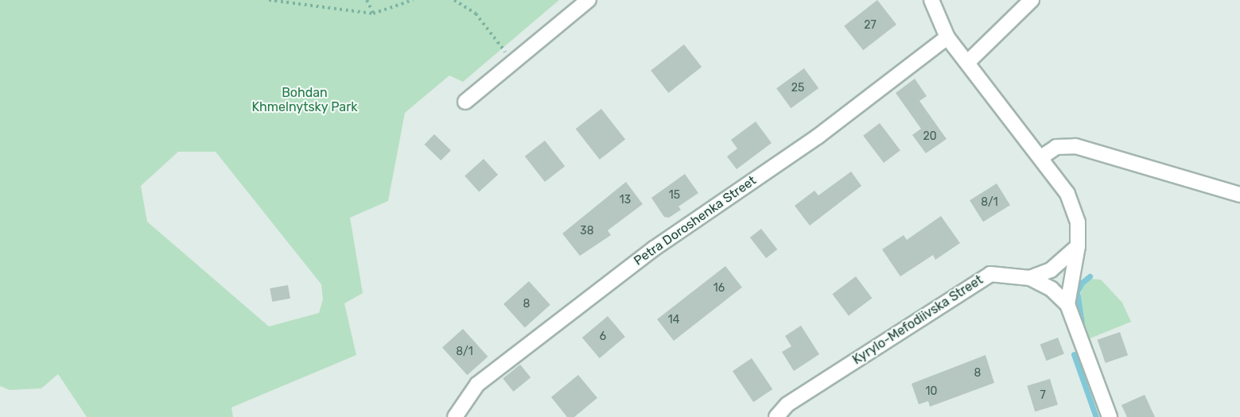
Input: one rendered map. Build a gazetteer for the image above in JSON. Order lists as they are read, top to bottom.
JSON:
{
  "streets": {
    "street": ["Petra Doroshenka Street", "Kyrylo-Mefodiivska Street"]
  },
  "parks": ["Bohdan Khmelnytsky Park"],
  "house_numbers": [
    "27",
    "25",
    "20",
    "15",
    "13",
    "8/1",
    "38",
    "16",
    "8",
    "14",
    "6",
    "8/1",
    "8",
    "10",
    "7"
  ]
}
